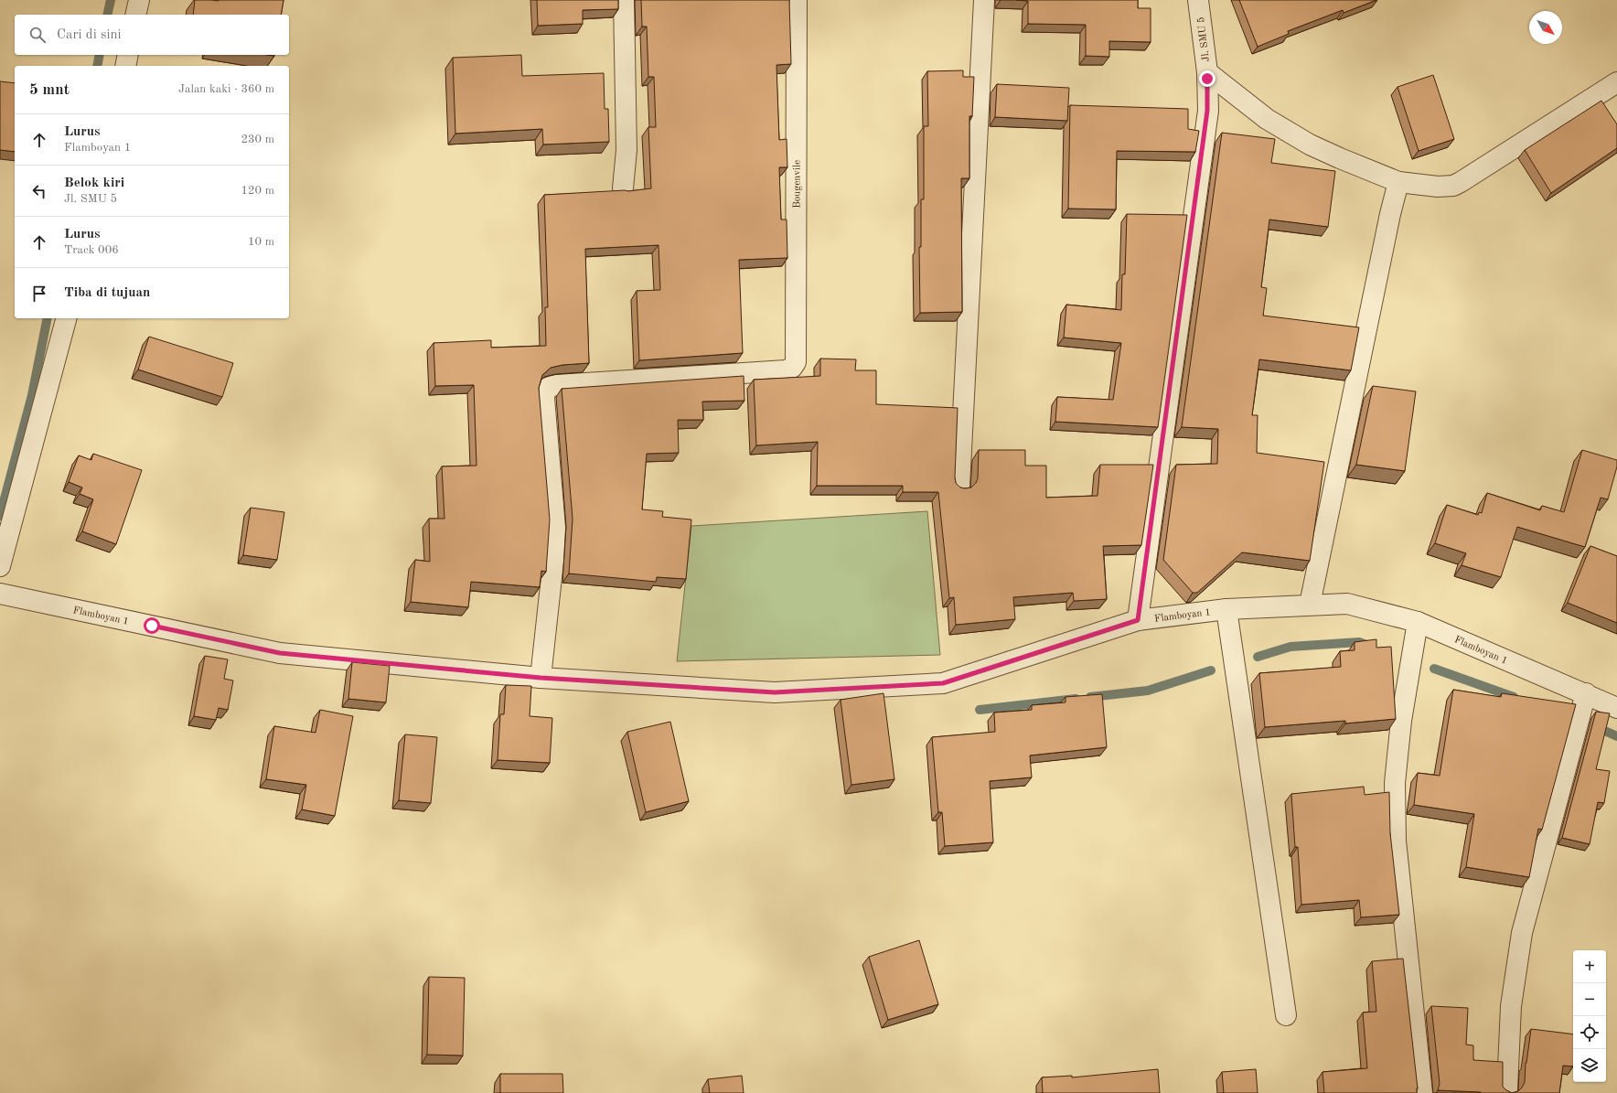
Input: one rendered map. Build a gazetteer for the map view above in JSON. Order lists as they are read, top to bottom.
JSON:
{
  "streets": {
    "street": ["Jl. SMU 5", "Bougenvile", "Flamboyan 1"]
  },
  "crossings": [
    ["Jl. SMU 5", "Flamboyan 1"],
    ["Bougenvile", "Flamboyan 1"]
  ],
  "north": "bottom right",
  "page": {
    "search": "Cari di sini",
    "heading": ["5 mnt", "Jalan kaki · 360 m"],
    "list": [
      ["Lurus", "Flamboyan 1", "230 m"],
      ["Belok kiri", "Jl. SMU 5", "120 m"],
      ["Lurus", "Track 006", "10 m"],
      "Tiba di tujuan"
    ],
    "map_buttons": ["+", "−"]
  }
}
